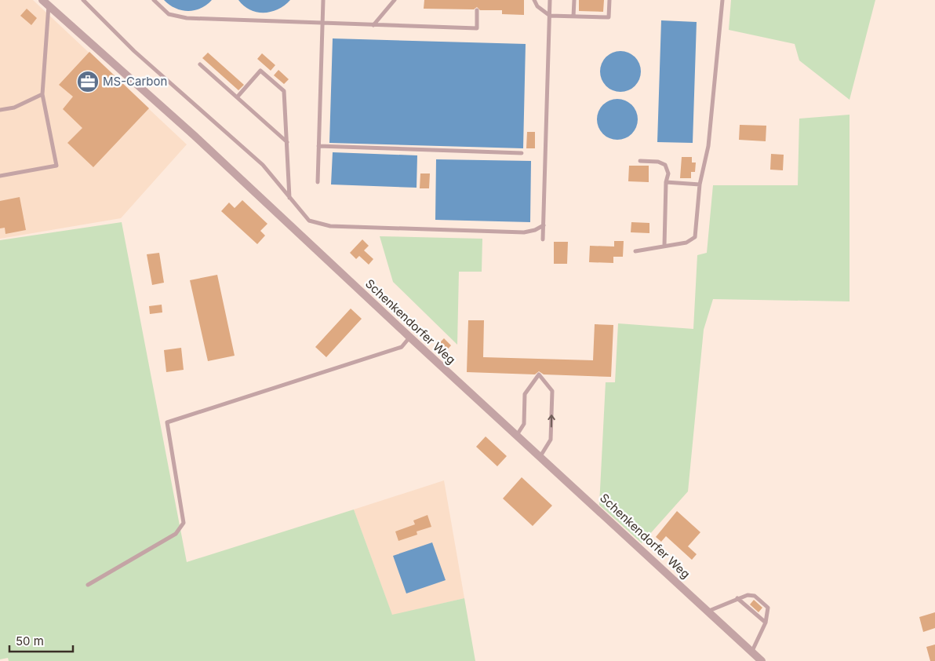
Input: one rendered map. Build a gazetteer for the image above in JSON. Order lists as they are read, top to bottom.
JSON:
{
  "streets": {
    "street": ["Schenkendorfer Weg"]
  },
  "places": {
    "office": ["MS-Carbon"]
  },
  "scale_bar": "50 m"
}
